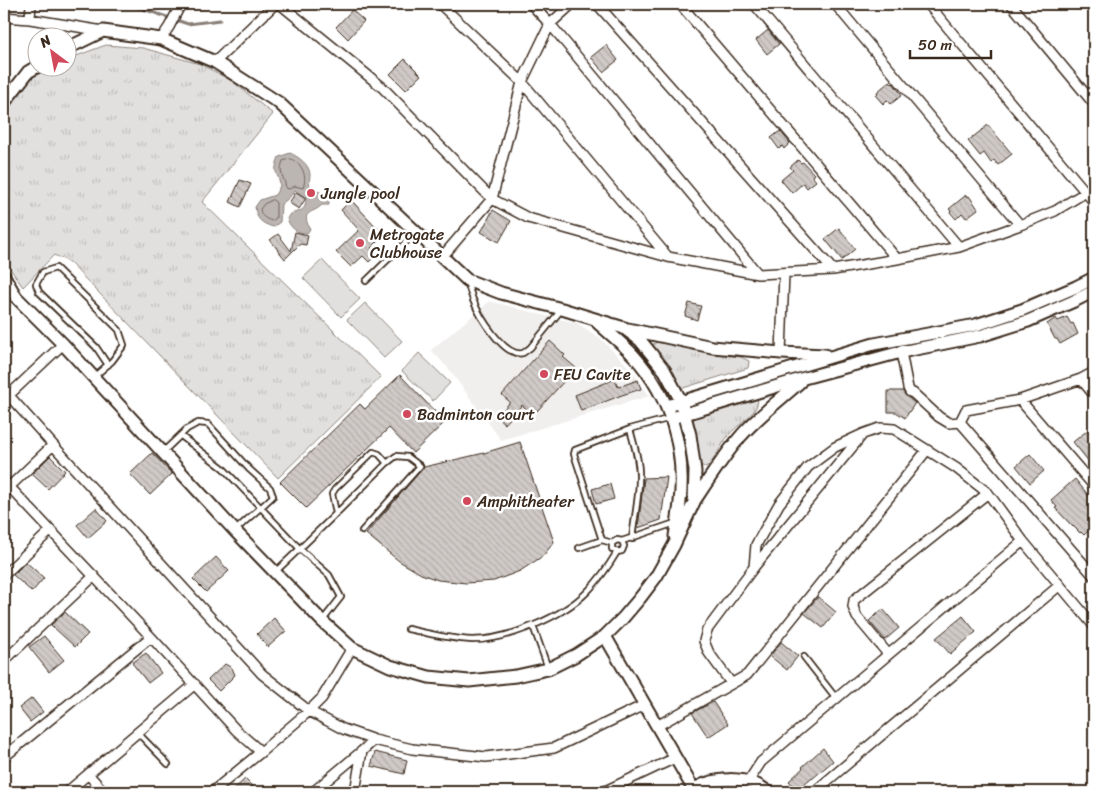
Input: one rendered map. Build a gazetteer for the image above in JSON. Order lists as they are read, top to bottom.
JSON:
{
  "places": [
    "Jungle pool",
    "Metrogate Clubhouse",
    "FEU Cavite",
    "Badminton court",
    "Amphitheater"
  ],
  "scale_bar": "50 m",
  "north": "top left"
}
